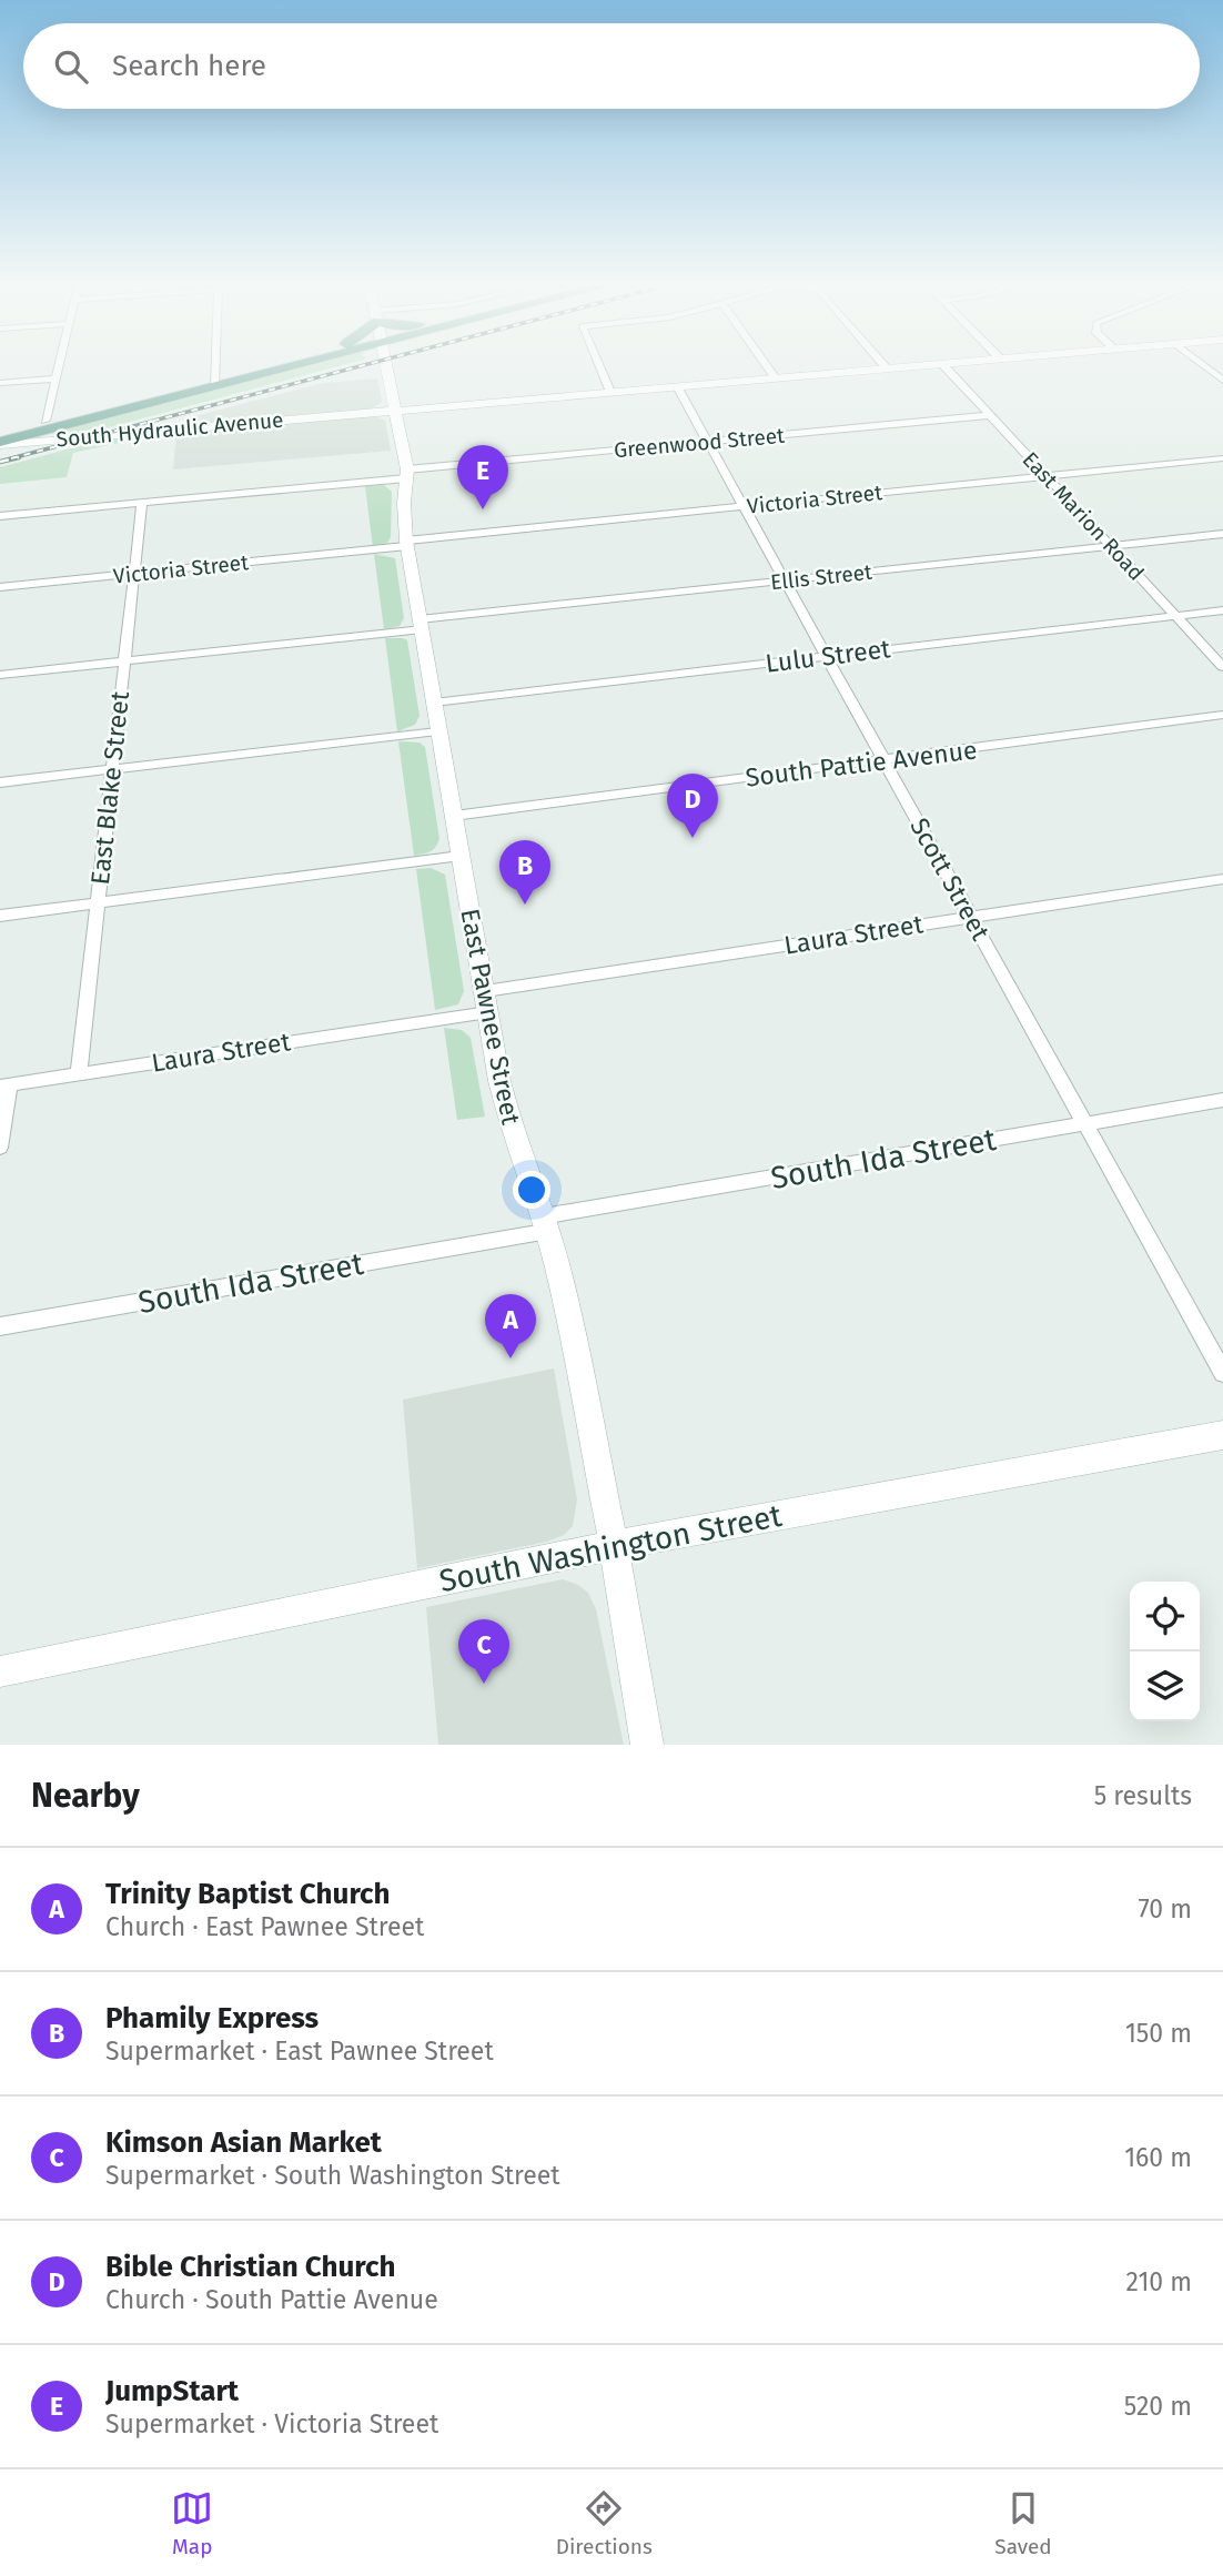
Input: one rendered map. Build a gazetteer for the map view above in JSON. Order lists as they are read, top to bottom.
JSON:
{
  "streets": {
    "street": [
      "South Hydraulic Avenue",
      "Greenwood Street",
      "Victoria Street",
      "East Marion Road",
      "Ellis Street",
      "Lulu Street",
      "South Pattie Avenue",
      "East Blake Street",
      "Scott Street",
      "Laura Street",
      "East Pawnee Street",
      "South Ida Street",
      "South Washington Street"
    ]
  },
  "crossings": [
    ["South Hydraulic Avenue", "Scott Street"],
    ["South Hydraulic Avenue", "East Pawnee Street"],
    ["Greenwood Street", "East Marion Road"],
    ["Greenwood Street", "East Blake Street"],
    ["Greenwood Street", "Scott Street"],
    ["Greenwood Street", "East Pawnee Street"],
    ["Victoria Street", "East Marion Road"],
    ["Victoria Street", "East Blake Street"],
    ["Victoria Street", "Scott Street"],
    ["Victoria Street", "East Pawnee Street"],
    ["East Marion Road", "Ellis Street"],
    ["East Marion Road", "Lulu Street"],
    ["Ellis Street", "East Blake Street"],
    ["Ellis Street", "Scott Street"],
    ["Ellis Street", "East Pawnee Street"],
    ["Lulu Street", "Scott Street"],
    ["Lulu Street", "East Pawnee Street"],
    ["South Pattie Avenue", "Scott Street"],
    ["South Pattie Avenue", "East Pawnee Street"],
    ["East Blake Street", "Laura Street"],
    ["Scott Street", "Laura Street"],
    ["Scott Street", "South Ida Street"],
    ["Laura Street", "East Pawnee Street"],
    ["East Pawnee Street", "South Ida Street"],
    ["East Pawnee Street", "South Washington Street"]
  ],
  "page": {
    "search": "Search here",
    "pins": [
      "E",
      "D",
      "B",
      "A",
      "C"
    ],
    "heading": ["Nearby", "5 results"],
    "list": [
      {
        "mark": "A",
        "name": "Trinity Baptist Church",
        "note": "Church · East Pawnee Street",
        "value": "70 m"
      },
      {
        "mark": "B",
        "name": "Phamily Express",
        "note": "Supermarket · East Pawnee Street",
        "value": "150 m"
      },
      {
        "mark": "C",
        "name": "Kimson Asian Market",
        "note": "Supermarket · South Washington Street",
        "value": "160 m"
      },
      {
        "mark": "D",
        "name": "Bible Christian Church",
        "note": "Church · South Pattie Avenue",
        "value": "210 m"
      },
      {
        "mark": "E",
        "name": "JumpStart",
        "note": "Supermarket · Victoria Street",
        "value": "520 m"
      }
    ],
    "nav": ["Map", "Directions", "Saved"]
  }
}
